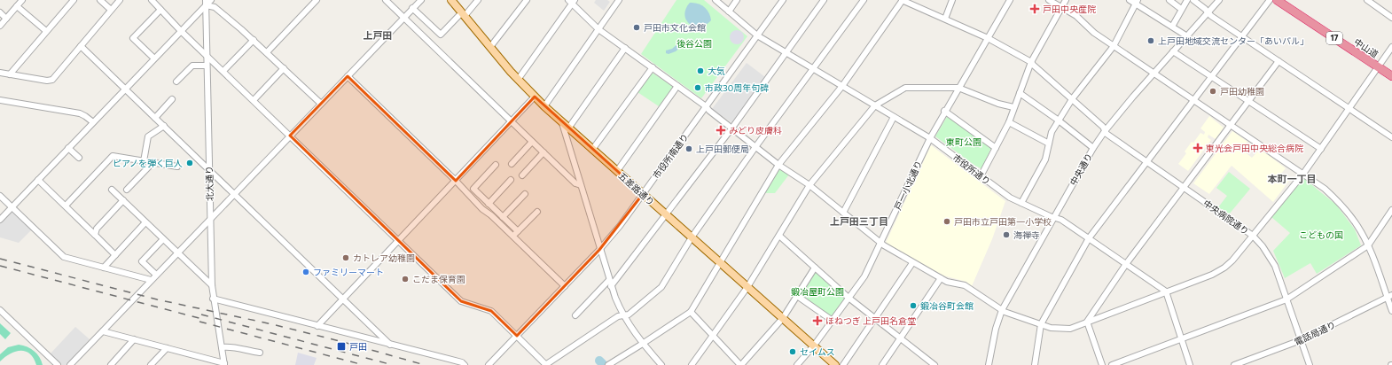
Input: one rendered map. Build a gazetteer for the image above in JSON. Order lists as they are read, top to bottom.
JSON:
{
  "streets": {
    "highway": ["17", "中山道"],
    "main road": ["五差路通り"],
    "street": [
      "市役所南通り",
      "市役所通り",
      "中央通り",
      "北大通り",
      "戸一小北通り",
      "中央病院通り",
      "電話局通り"
    ]
  },
  "crossings": [
    ["市役所南通り", "市役所通り"],
    ["市役所南通り", "五差路通り"],
    ["市役所通り", "中央通り"],
    ["市役所通り", "戸一小北通り"],
    ["中央通り", "中央病院通り"],
    ["戸一小北通り", "五差路通り"],
    ["戸一小北通り", "中央病院通り"],
    ["中央病院通り", "電話局通り"]
  ],
  "districts": ["上戸田", "本町一丁目", "上戸田三丁目"],
  "parks": [
    "後谷公園",
    "東町公園",
    "こどもの国",
    "鍛冶屋町公園"
  ],
  "places": {
    "health": [
      "戸田中央産院",
      "みどり皮膚科",
      "東光会戸田中央総合病院",
      "ほねつぎ 上戸田名倉堂"
    ],
    "other": [
      "戸田市文化会館",
      "上戸田地域交流センター「あいパル」",
      "大気",
      "市政30周年句碑",
      "戸田幼稚園",
      "上戸田郵便局",
      "ピアノを弾く巨人",
      "戸田市立戸田第一小学校",
      "海禅寺",
      "カトレア幼稚園",
      "ファミリーマート",
      "こだま保育園",
      "鍛冶谷町会館",
      "セイムス"
    ],
    "transit": ["戸田"]
  }
}
